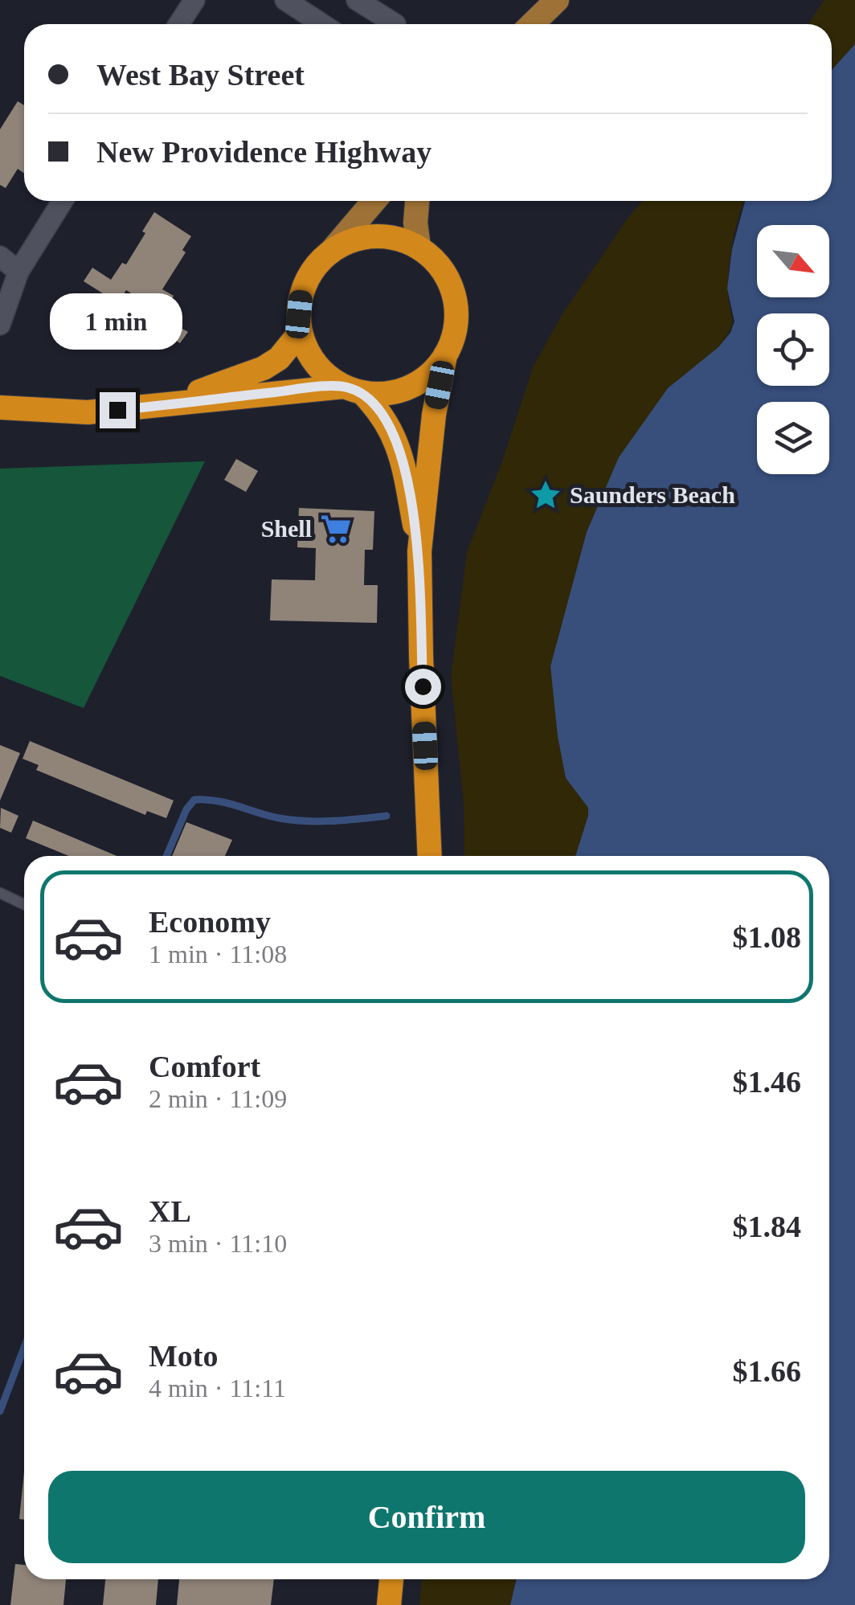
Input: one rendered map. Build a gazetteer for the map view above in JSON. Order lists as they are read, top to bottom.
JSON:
{
  "places": {
    "place": ["Saunders Beach"],
    "supermarket": ["Shell"]
  },
  "north": "bottom right",
  "page": {
    "banner": ["West Bay Street", "New Providence Highway"],
    "bubble": "1 min",
    "list": [
      {
        "name": "Economy",
        "note": "1 min · 11:08",
        "value": "$1.08"
      },
      {
        "name": "Comfort",
        "note": "2 min · 11:09",
        "value": "$1.46"
      },
      {
        "name": "XL",
        "note": "3 min · 11:10",
        "value": "$1.84"
      },
      {
        "name": "Moto",
        "note": "4 min · 11:11",
        "value": "$1.66"
      }
    ],
    "buttons": "Confirm"
  }
}
